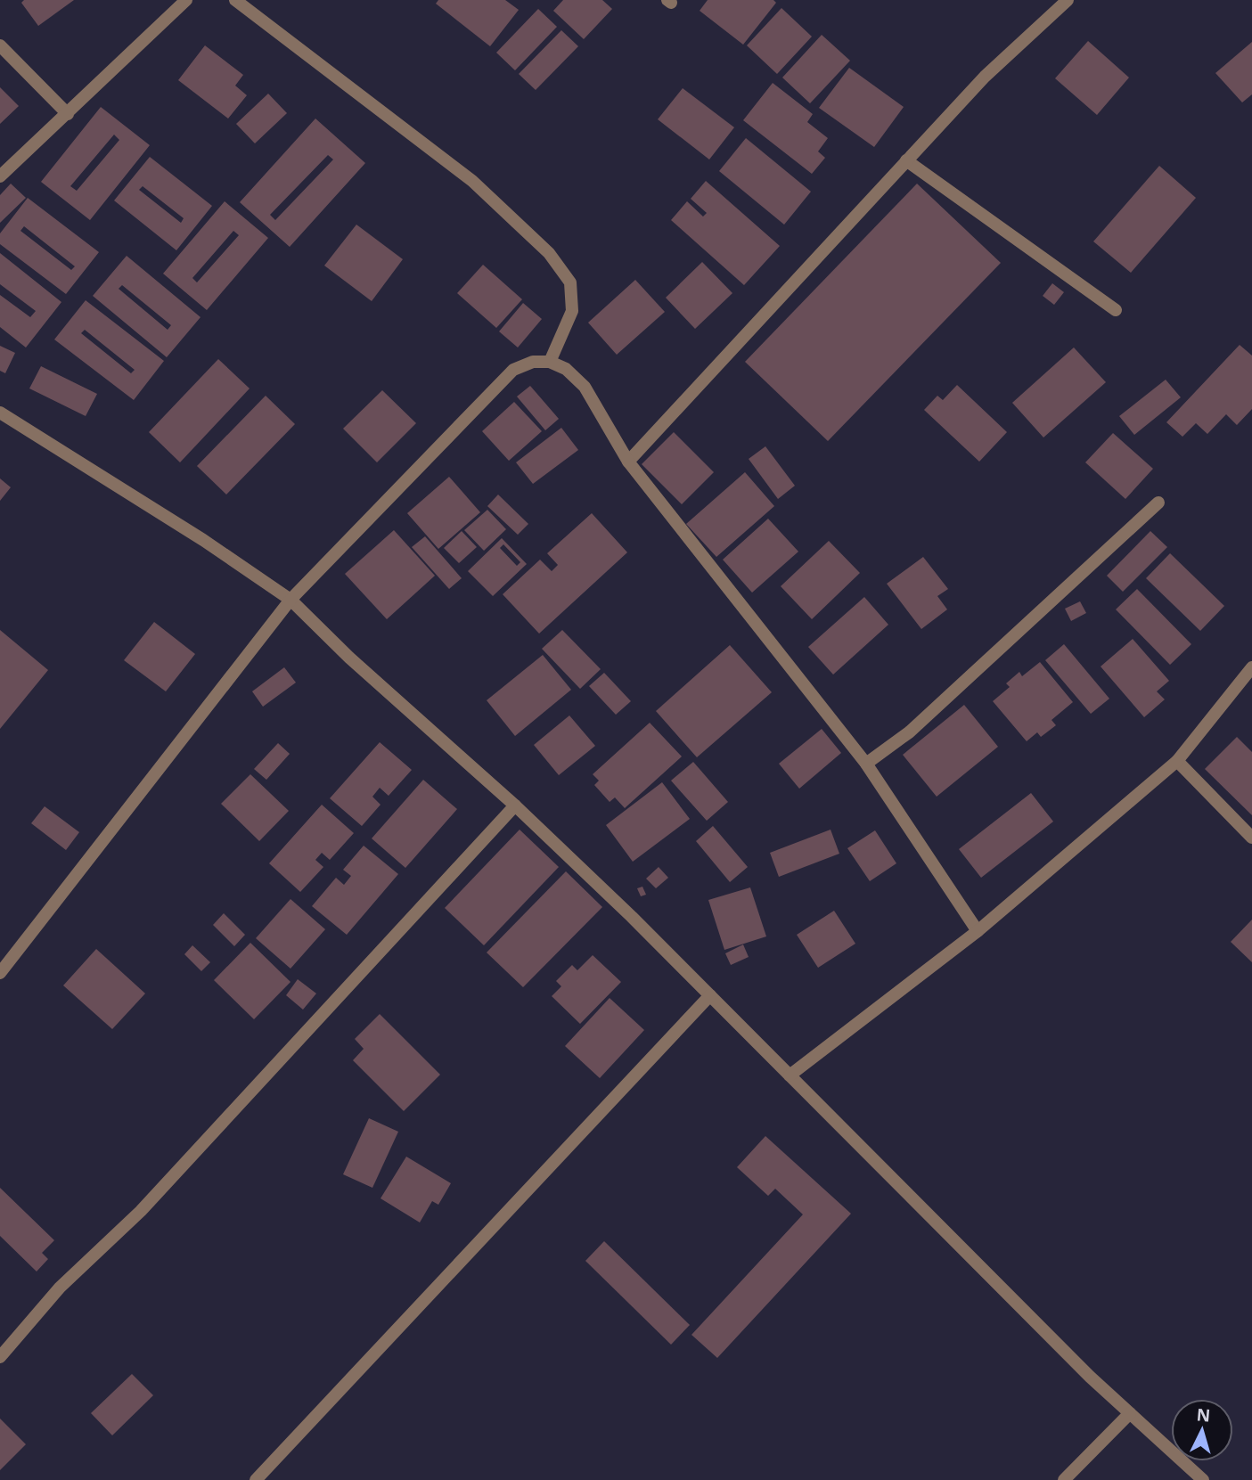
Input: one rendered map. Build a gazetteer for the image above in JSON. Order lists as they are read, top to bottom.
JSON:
{
  "north": "top"
}
